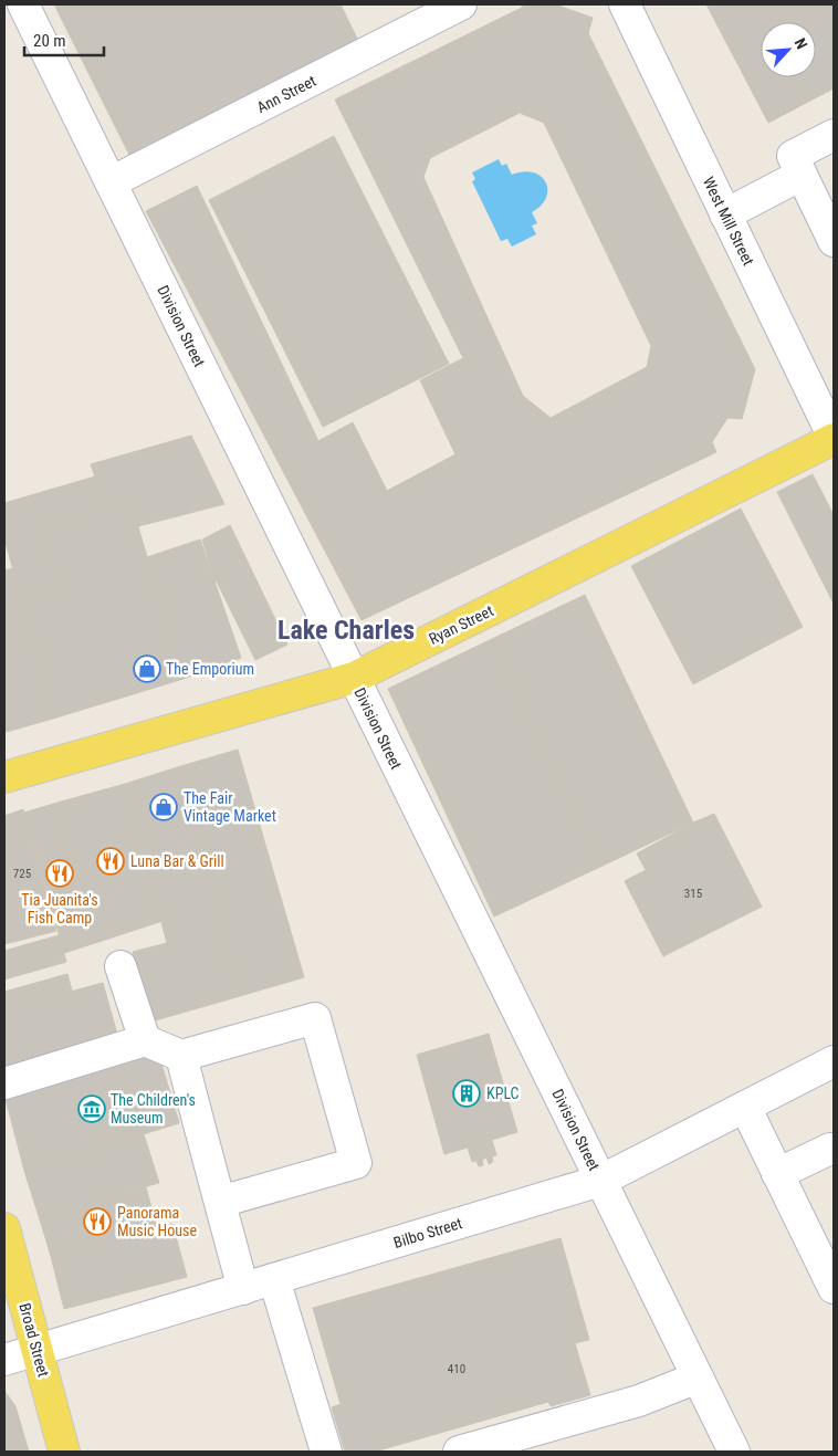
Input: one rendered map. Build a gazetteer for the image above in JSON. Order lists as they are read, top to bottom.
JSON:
{
  "streets": {
    "main road": ["Ryan Street", "Broad Street"],
    "street": [
      "Ann Street",
      "West Mill Street",
      "Division Street",
      "Bilbo Street"
    ]
  },
  "crossings": [
    ["Ann Street", "Division Street"],
    ["West Mill Street", "Ryan Street"],
    ["Division Street", "Ryan Street"],
    ["Division Street", "Bilbo Street"],
    ["Bilbo Street", "Broad Street"]
  ],
  "districts": ["Lake Charles"],
  "places": {
    "shop": ["The Emporium", "The Fair Vintage Market"],
    "restaurant": ["Luna Bar & Grill", "Tia Juanita's Fish Camp", "Panorama Music House"],
    "building": ["KPLC"],
    "museum": ["The Children's Museum"]
  },
  "house_numbers": ["725", "315", "410"],
  "scale_bar": "20 m",
  "north": "top right"
}
